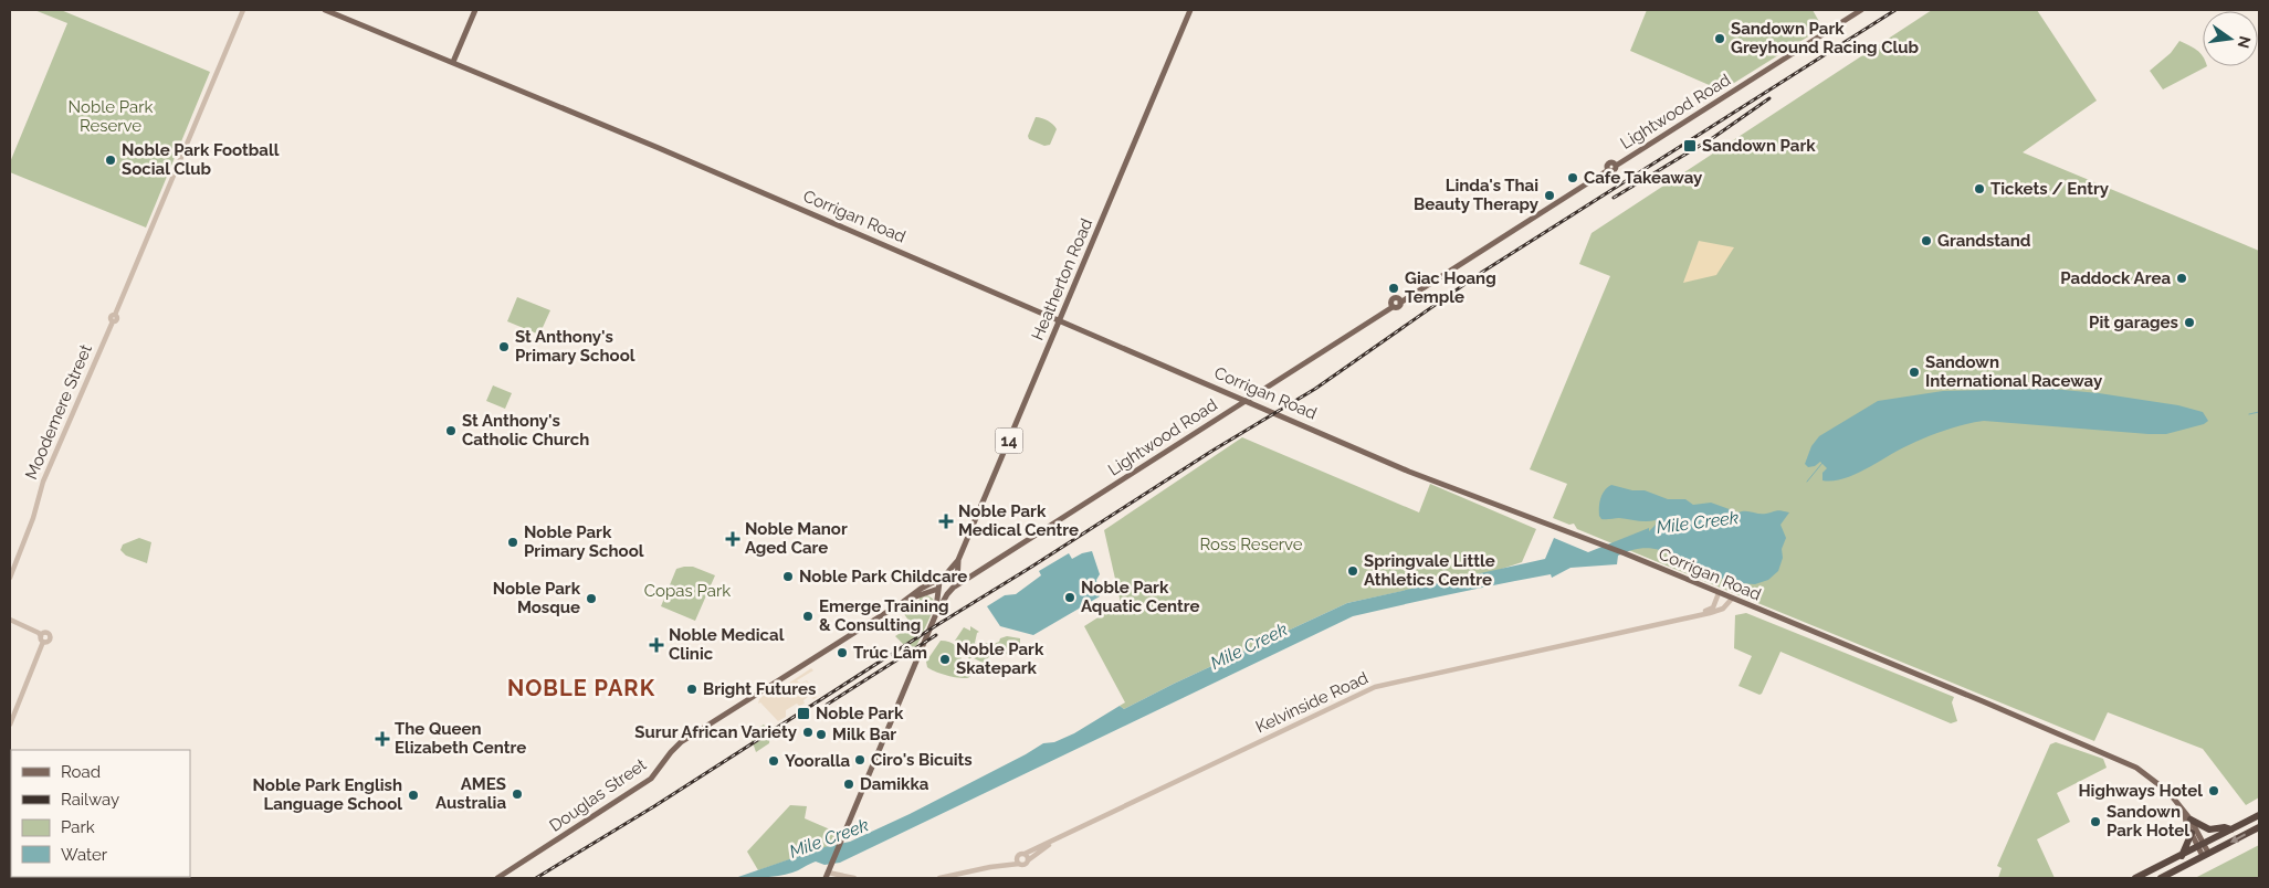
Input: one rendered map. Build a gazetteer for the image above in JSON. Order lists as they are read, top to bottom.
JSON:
{
  "streets": {
    "main road": [
      "Lightwood Road",
      "Corrigan Road",
      "Heatherton Road",
      "14",
      "Douglas Street"
    ],
    "street": ["Moodemere Street", "Kelvinside Road"]
  },
  "crossings": [
    ["Lightwood Road", "Corrigan Road"],
    ["Lightwood Road", "Heatherton Road"],
    ["Lightwood Road", "14"],
    ["Lightwood Road", "Douglas Street"],
    ["Corrigan Road", "Heatherton Road"],
    ["Corrigan Road", "Kelvinside Road"],
    ["Heatherton Road", "14"],
    ["Heatherton Road", "Douglas Street"],
    ["14", "Douglas Street"]
  ],
  "districts": ["NOBLE PARK"],
  "water": ["Mile Creek"],
  "parks": ["Noble Park Reserve", "Ross Reserve", "Copas Park"],
  "places": {
    "other": [
      "Sandown Park Greyhound Racing Club",
      "Noble Park Football Social Club",
      "Cafe Takeaway",
      "Tickets / Entry",
      "Linda's Thai Beauty Therapy",
      "Grandstand",
      "Paddock Area",
      "Giac Hoang Temple",
      "Pit garages",
      "St Anthony's Primary School",
      "Sandown International Raceway",
      "St Anthony's Catholic Church",
      "Noble Park Primary School",
      "Springvale Little Athletics Centre",
      "Noble Park Childcare",
      "Noble Park Aquatic Centre",
      "Noble Park Mosque",
      "Emerge Training & Consulting",
      "Trúc Lâm",
      "Noble Park Skatepark",
      "Bright Futures",
      "Surur African Variety",
      "Milk Bar",
      "Ciro's Bicuits",
      "Yooralla",
      "Damikka",
      "Highways Hotel",
      "AMES Australia",
      "Noble Park English Language School",
      "Sandown Park Hotel"
    ],
    "transit": ["Sandown Park", "Noble Park"],
    "health": [
      "Noble Park Medical Centre",
      "Noble Manor Aged Care",
      "Noble Medical Clinic",
      "The Queen Elizabeth Centre"
    ]
  },
  "legend": [
    "Road",
    "Railway",
    "Park",
    "Water"
  ],
  "north": "right"
}
